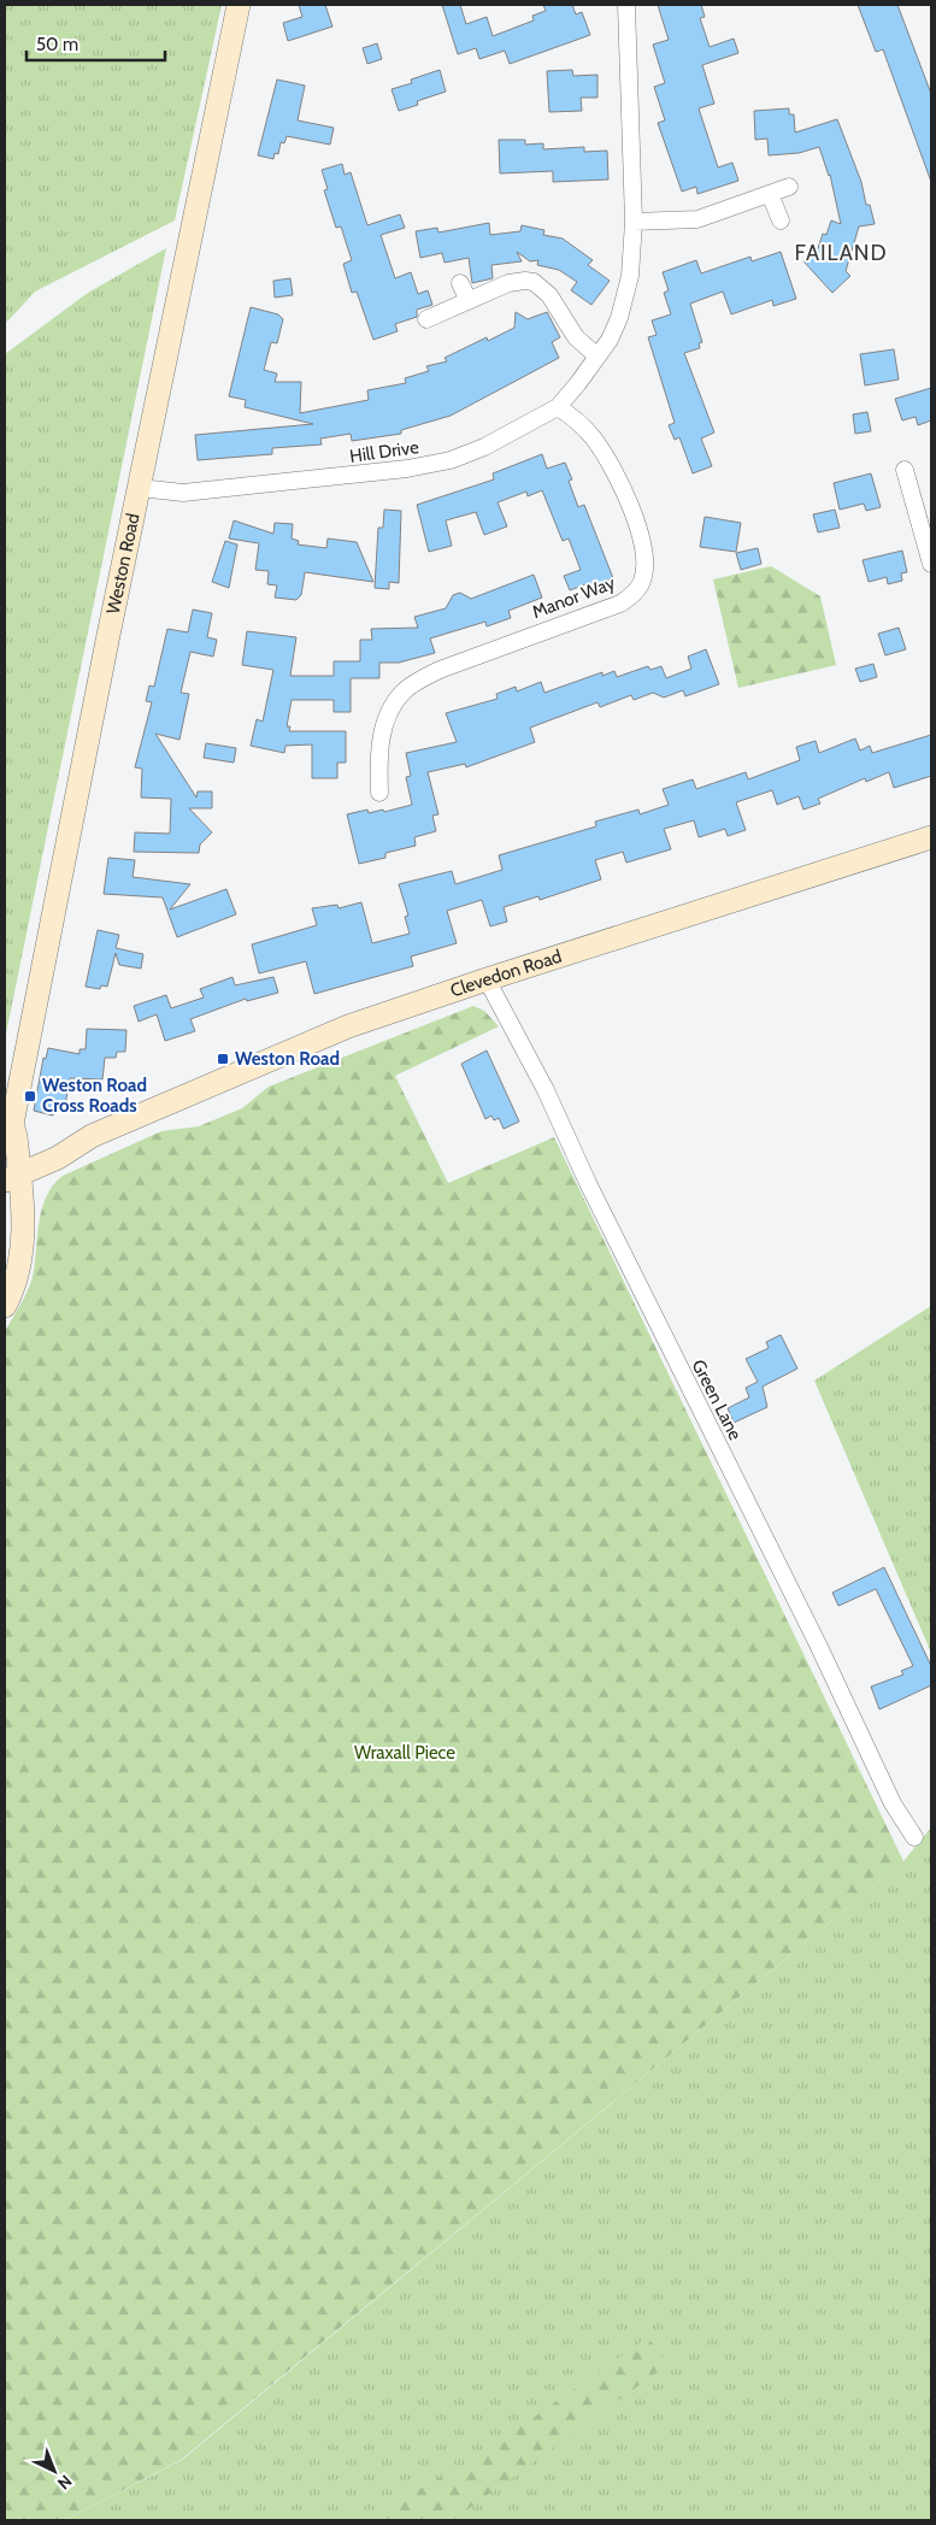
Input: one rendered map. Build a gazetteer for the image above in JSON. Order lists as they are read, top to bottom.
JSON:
{
  "streets": {
    "main road": ["Weston Road", "Clevedon Road"],
    "street": ["Hill Drive", "Manor Way", "Green Lane"]
  },
  "crossings": [
    ["Hill Drive", "Weston Road"],
    ["Hill Drive", "Manor Way"],
    ["Weston Road", "Clevedon Road"],
    ["Clevedon Road", "Green Lane"]
  ],
  "districts": ["FAILAND"],
  "parks": ["Wraxall Piece"],
  "places": {
    "transit": ["Weston Road", "Weston Road Cross Roads"]
  },
  "scale_bar": "50 m",
  "north": "bottom right"
}
